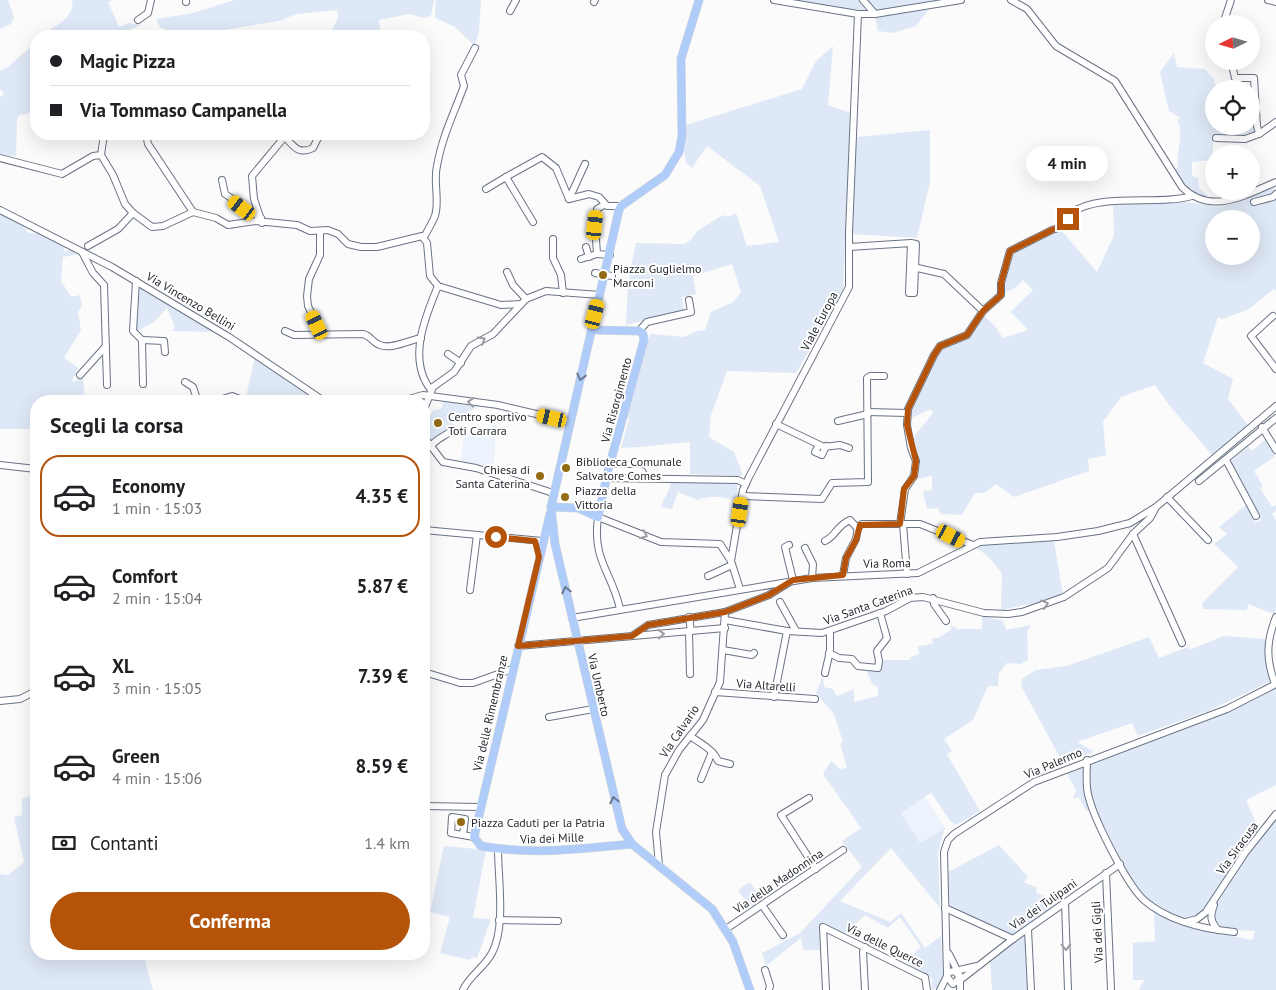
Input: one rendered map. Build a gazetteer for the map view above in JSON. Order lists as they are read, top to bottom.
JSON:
{
  "streets": {
    "main road": [
      "Via Risorgimento",
      "Via Umberto",
      "Via delle Rimembranze",
      "Via dei Mille"
    ],
    "street": [
      "Via Vincenzo Bellini",
      "Viale Europa",
      "Via Roma",
      "Via Santa Caterina",
      "Via Altarelli",
      "Via Calvario",
      "Via Palermo",
      "Via Siracusa",
      "Via della Madonnina",
      "Via dei Tulipani",
      "Via dei Gigli",
      "Via delle Querce"
    ]
  },
  "crossings": [
    ["Via Risorgimento", "Via Roma"],
    ["Via Roma", "Via Santa Caterina"],
    ["Via Roma", "Via Umberto"],
    ["Via Santa Caterina", "Via Calvario"],
    ["Via Umberto", "Via delle Rimembranze"],
    ["Via Umberto", "Via Calvario"],
    ["Via Umberto", "Via dei Mille"],
    ["Via Umberto", "Via della Madonnina"],
    ["Via Altarelli", "Via Calvario"],
    ["Via delle Rimembranze", "Via dei Mille"],
    ["Via dei Tulipani", "Via dei Gigli"]
  ],
  "one_way": ["Via Santa Caterina"],
  "places": [
    "Piazza Guglielmo Marconi",
    "Centro sportivo Toti Carrara",
    "Biblioteca Comunale Salvatore Comes",
    "Chiesa di Santa Caterina",
    "Piazza della Vittoria",
    "Piazza Caduti per la Patria"
  ],
  "north": "left",
  "page": {
    "map_buttons": ["+", "−"],
    "banner": ["Magic Pizza", "Via Tommaso Campanella"],
    "bubble": "4 min",
    "heading": "Scegli la corsa",
    "list": [
      {
        "name": "Economy",
        "note": "1 min · 15:03",
        "value": "4.35 €"
      },
      {
        "name": "Comfort",
        "note": "2 min · 15:04",
        "value": "5.87 €"
      },
      {
        "name": "XL",
        "note": "3 min · 15:05",
        "value": "7.39 €"
      },
      {
        "name": "Green",
        "note": "4 min · 15:06",
        "value": "8.59 €"
      }
    ],
    "pay": ["Contanti", "1.4 km"],
    "buttons": "Conferma"
  }
}
